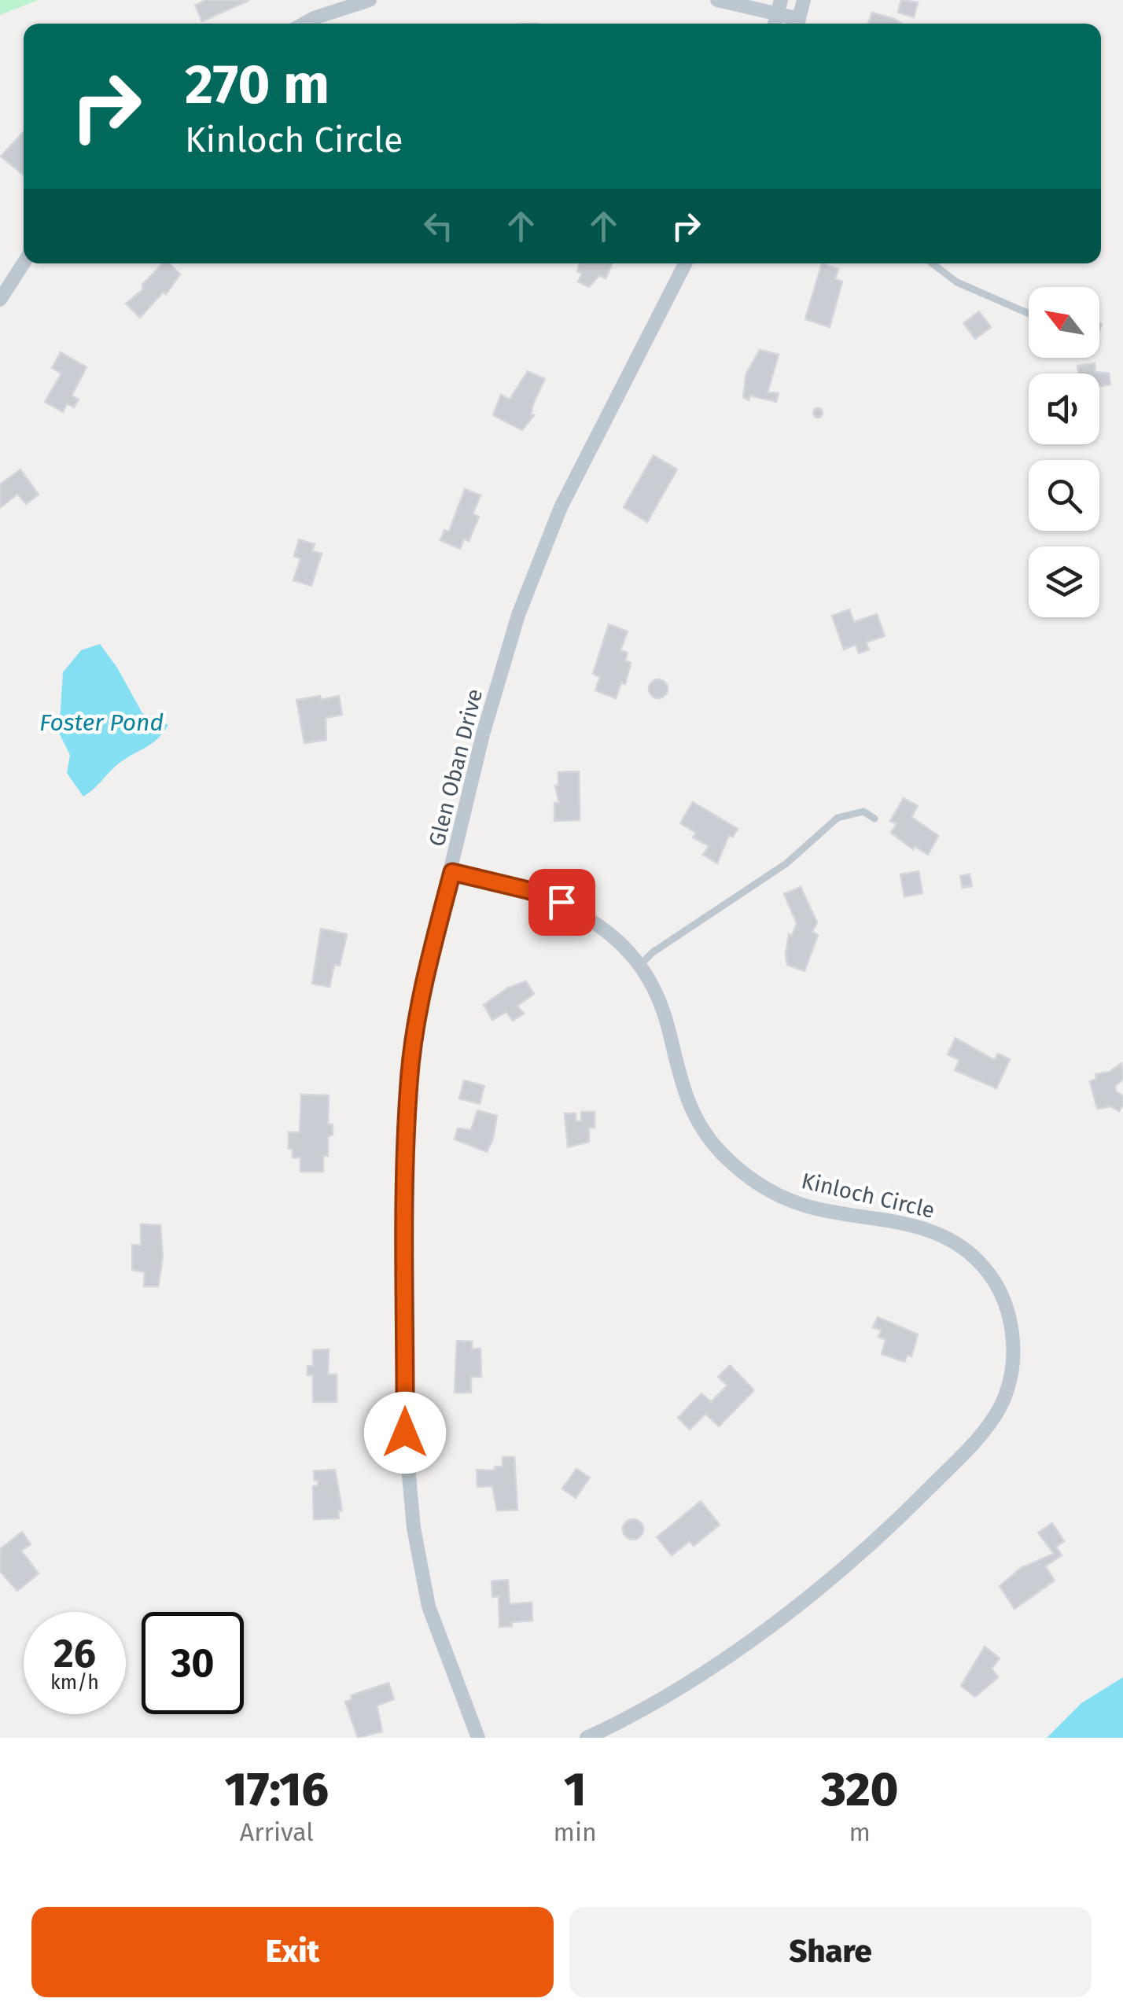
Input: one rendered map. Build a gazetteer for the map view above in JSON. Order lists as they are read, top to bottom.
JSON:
{
  "streets": {
    "street": ["Glen Oban Drive", "Kinloch Circle"]
  },
  "crossings": [
    ["Glen Oban Drive", "Kinloch Circle"]
  ],
  "water": ["Foster Pond"],
  "north": "top left",
  "page": {
    "turn": ["270 m", "Kinloch Circle"],
    "speed": "26 km/h",
    "limit": "30",
    "eta": [
      "17:16",
      "Arrival",
      "1",
      "min",
      "320",
      "m"
    ],
    "buttons": ["Exit", "Share"]
  }
}
